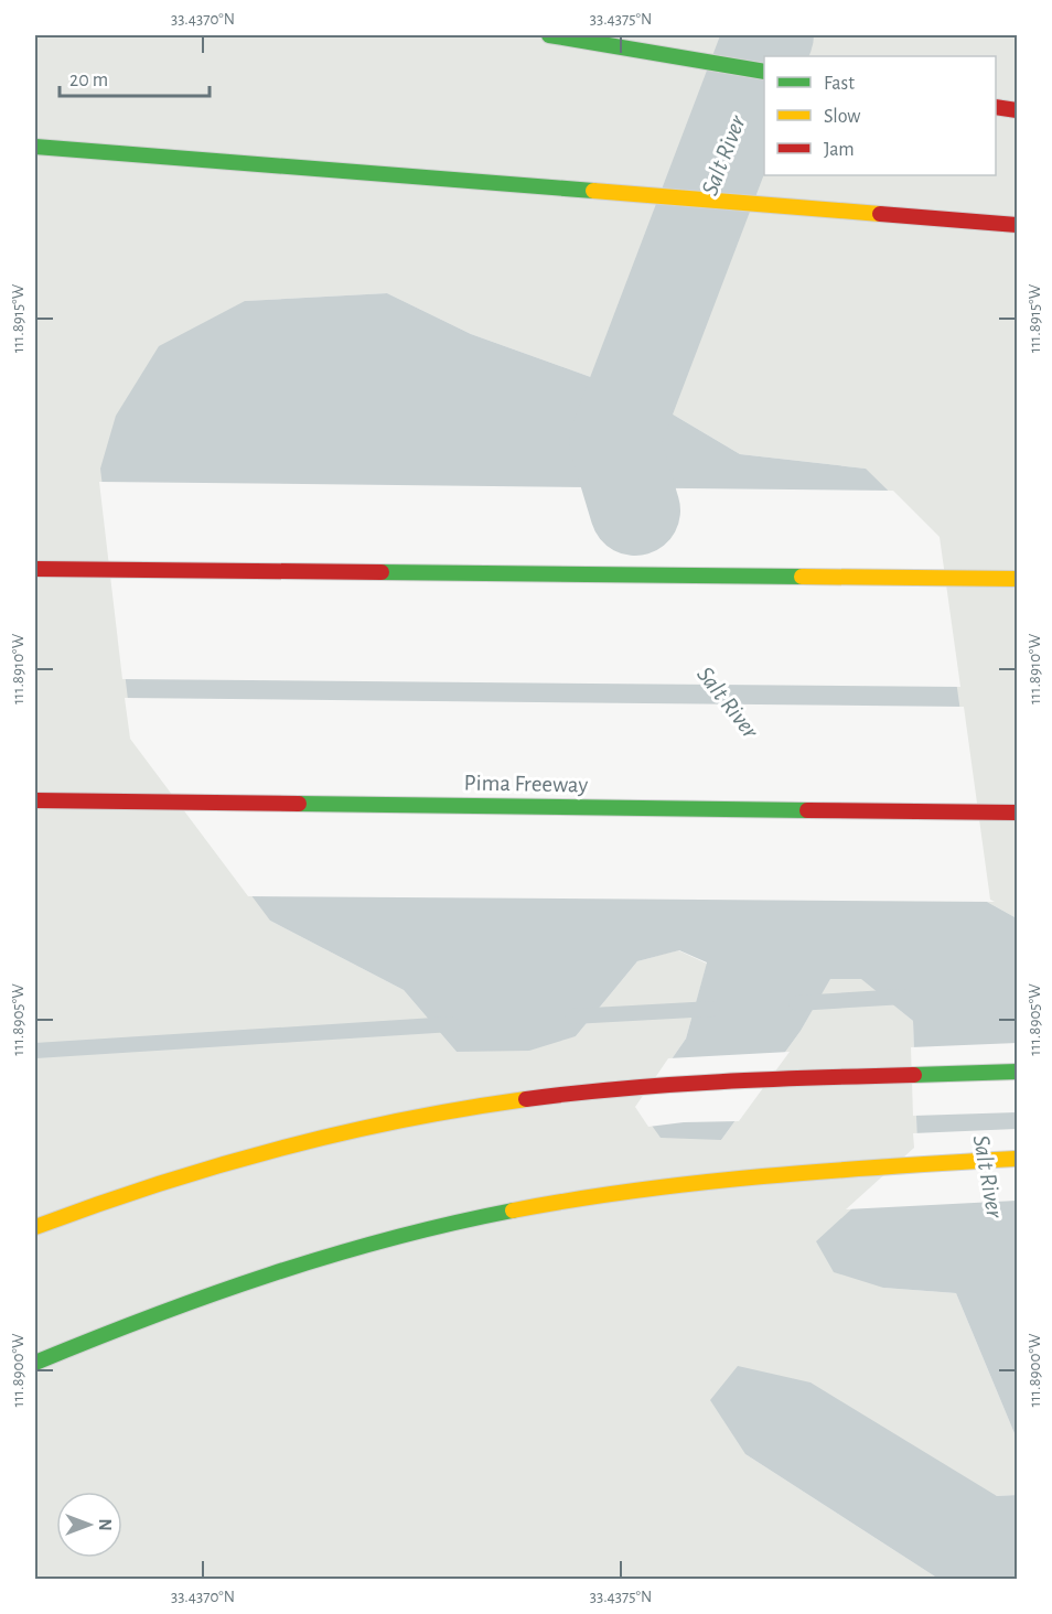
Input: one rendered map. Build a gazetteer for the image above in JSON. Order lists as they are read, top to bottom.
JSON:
{
  "streets": {
    "highway": ["Pima Freeway"]
  },
  "water": ["Salt River"],
  "legend": ["Fast", "Slow", "Jam"],
  "scale_bar": "20 m",
  "north": "right",
  "coordinates": [
    "33.4370°N",
    "33.4375°N",
    "111.8915°W",
    "111.8910°W",
    "111.8905°W",
    "111.8900°W"
  ]
}
